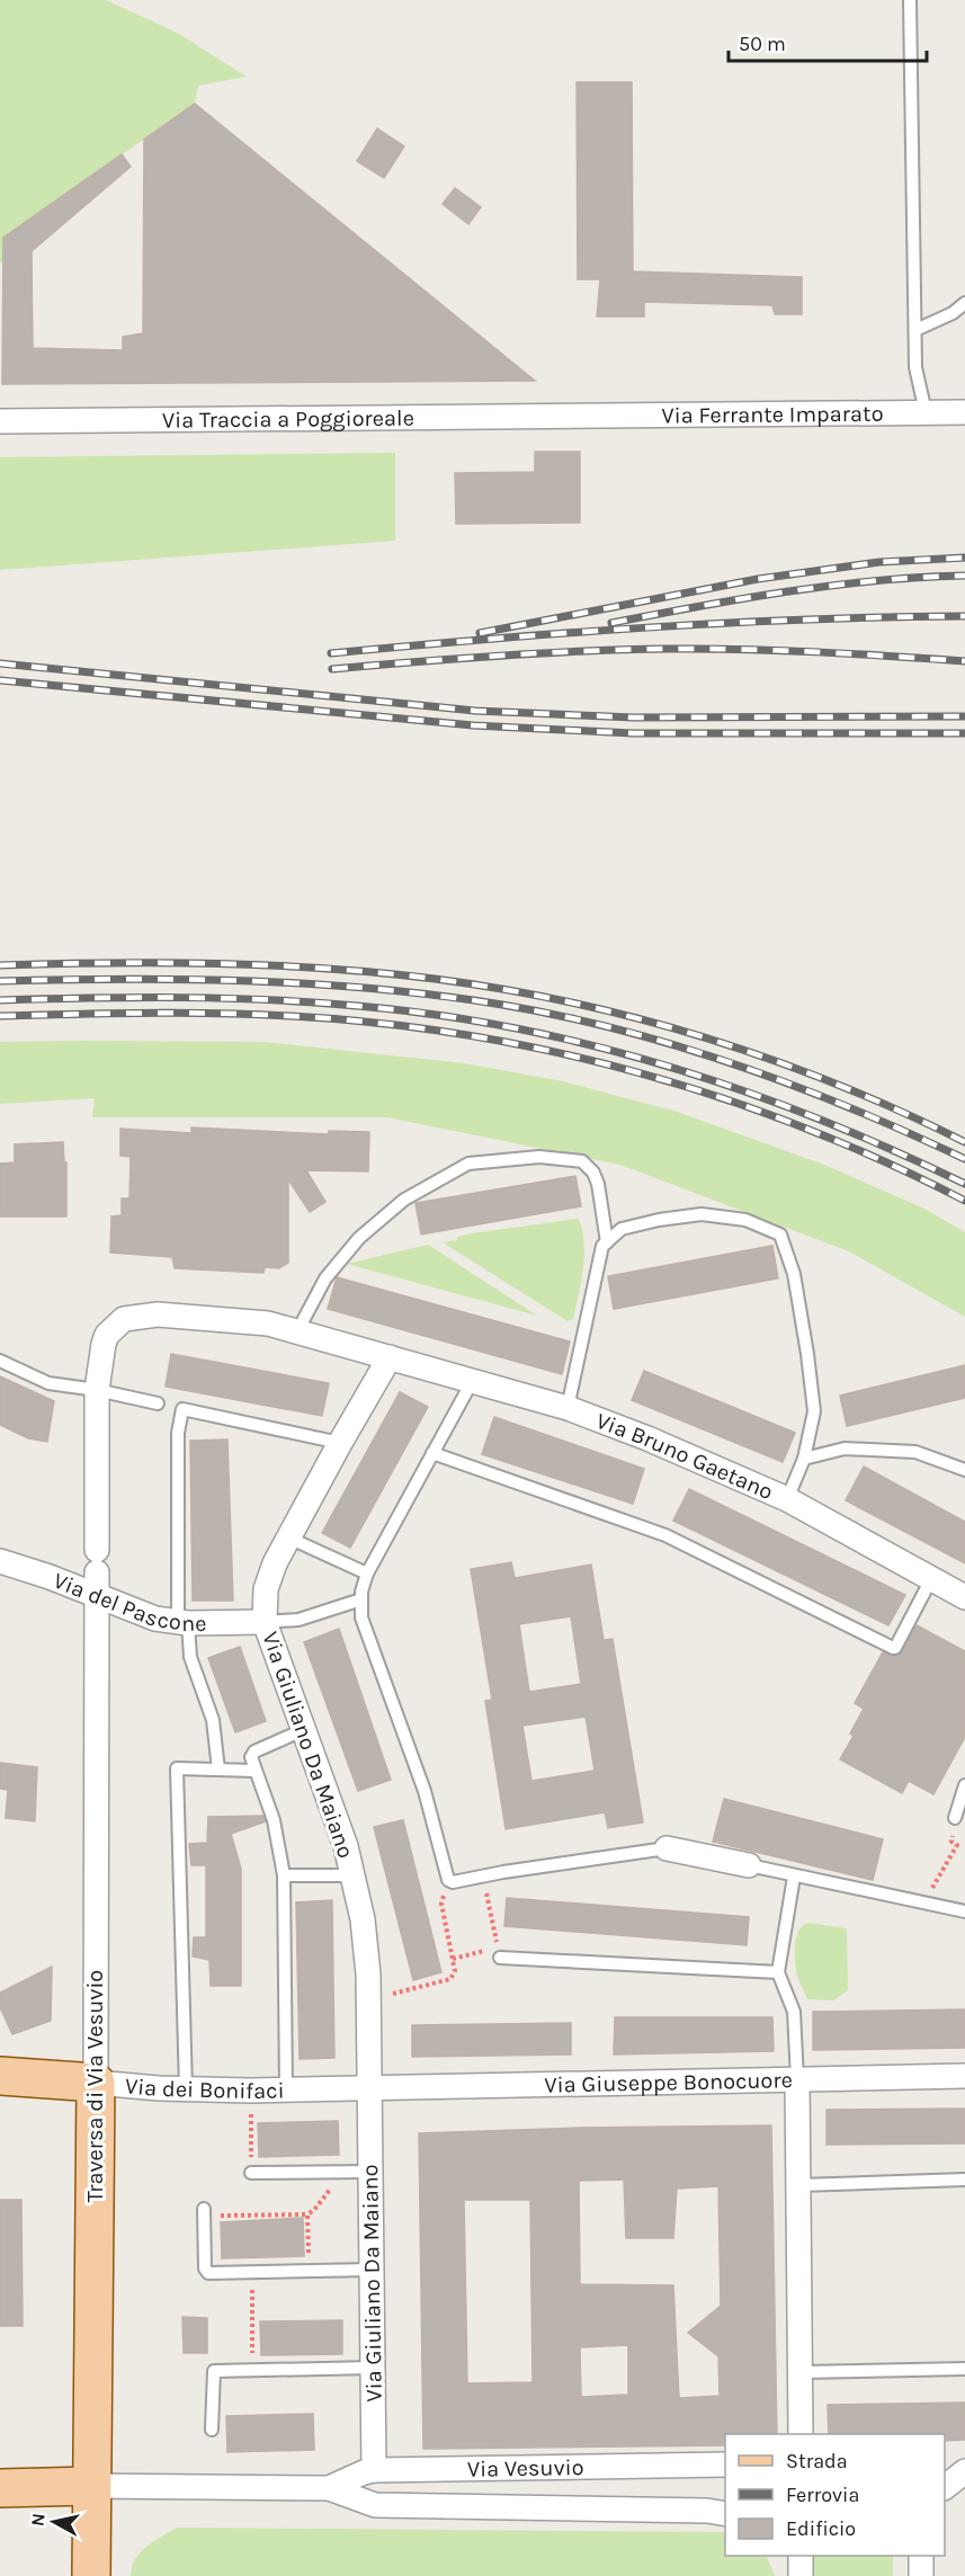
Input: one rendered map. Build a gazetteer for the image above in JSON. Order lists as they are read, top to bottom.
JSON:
{
  "streets": {
    "main road": ["Traversa di Via Vesuvio", "Via dei Bonifaci", "Via Vesuvio"],
    "street": [
      "Via Ferrante Imparato",
      "Via Traccia a Poggioreale",
      "Via Bruno Gaetano",
      "Via del Pascone",
      "Via Giuliano Da Maiano",
      "Via Giuseppe Bonocuore"
    ]
  },
  "crossings": [
    ["Via Ferrante Imparato", "Via Traccia a Poggioreale"],
    ["Via Bruno Gaetano", "Via Giuliano Da Maiano"],
    ["Via del Pascone", "Via Giuliano Da Maiano"],
    ["Via del Pascone", "Traversa di Via Vesuvio"],
    ["Via Giuliano Da Maiano", "Via Giuseppe Bonocuore"],
    ["Via Giuliano Da Maiano", "Via dei Bonifaci"],
    ["Via Giuliano Da Maiano", "Via Vesuvio"],
    ["Via Giuseppe Bonocuore", "Via dei Bonifaci"],
    ["Traversa di Via Vesuvio", "Via dei Bonifaci"],
    ["Traversa di Via Vesuvio", "Via Vesuvio"]
  ],
  "legend": ["Strada", "Ferrovia", "Edificio"],
  "scale_bar": "50 m",
  "north": "left"
}
